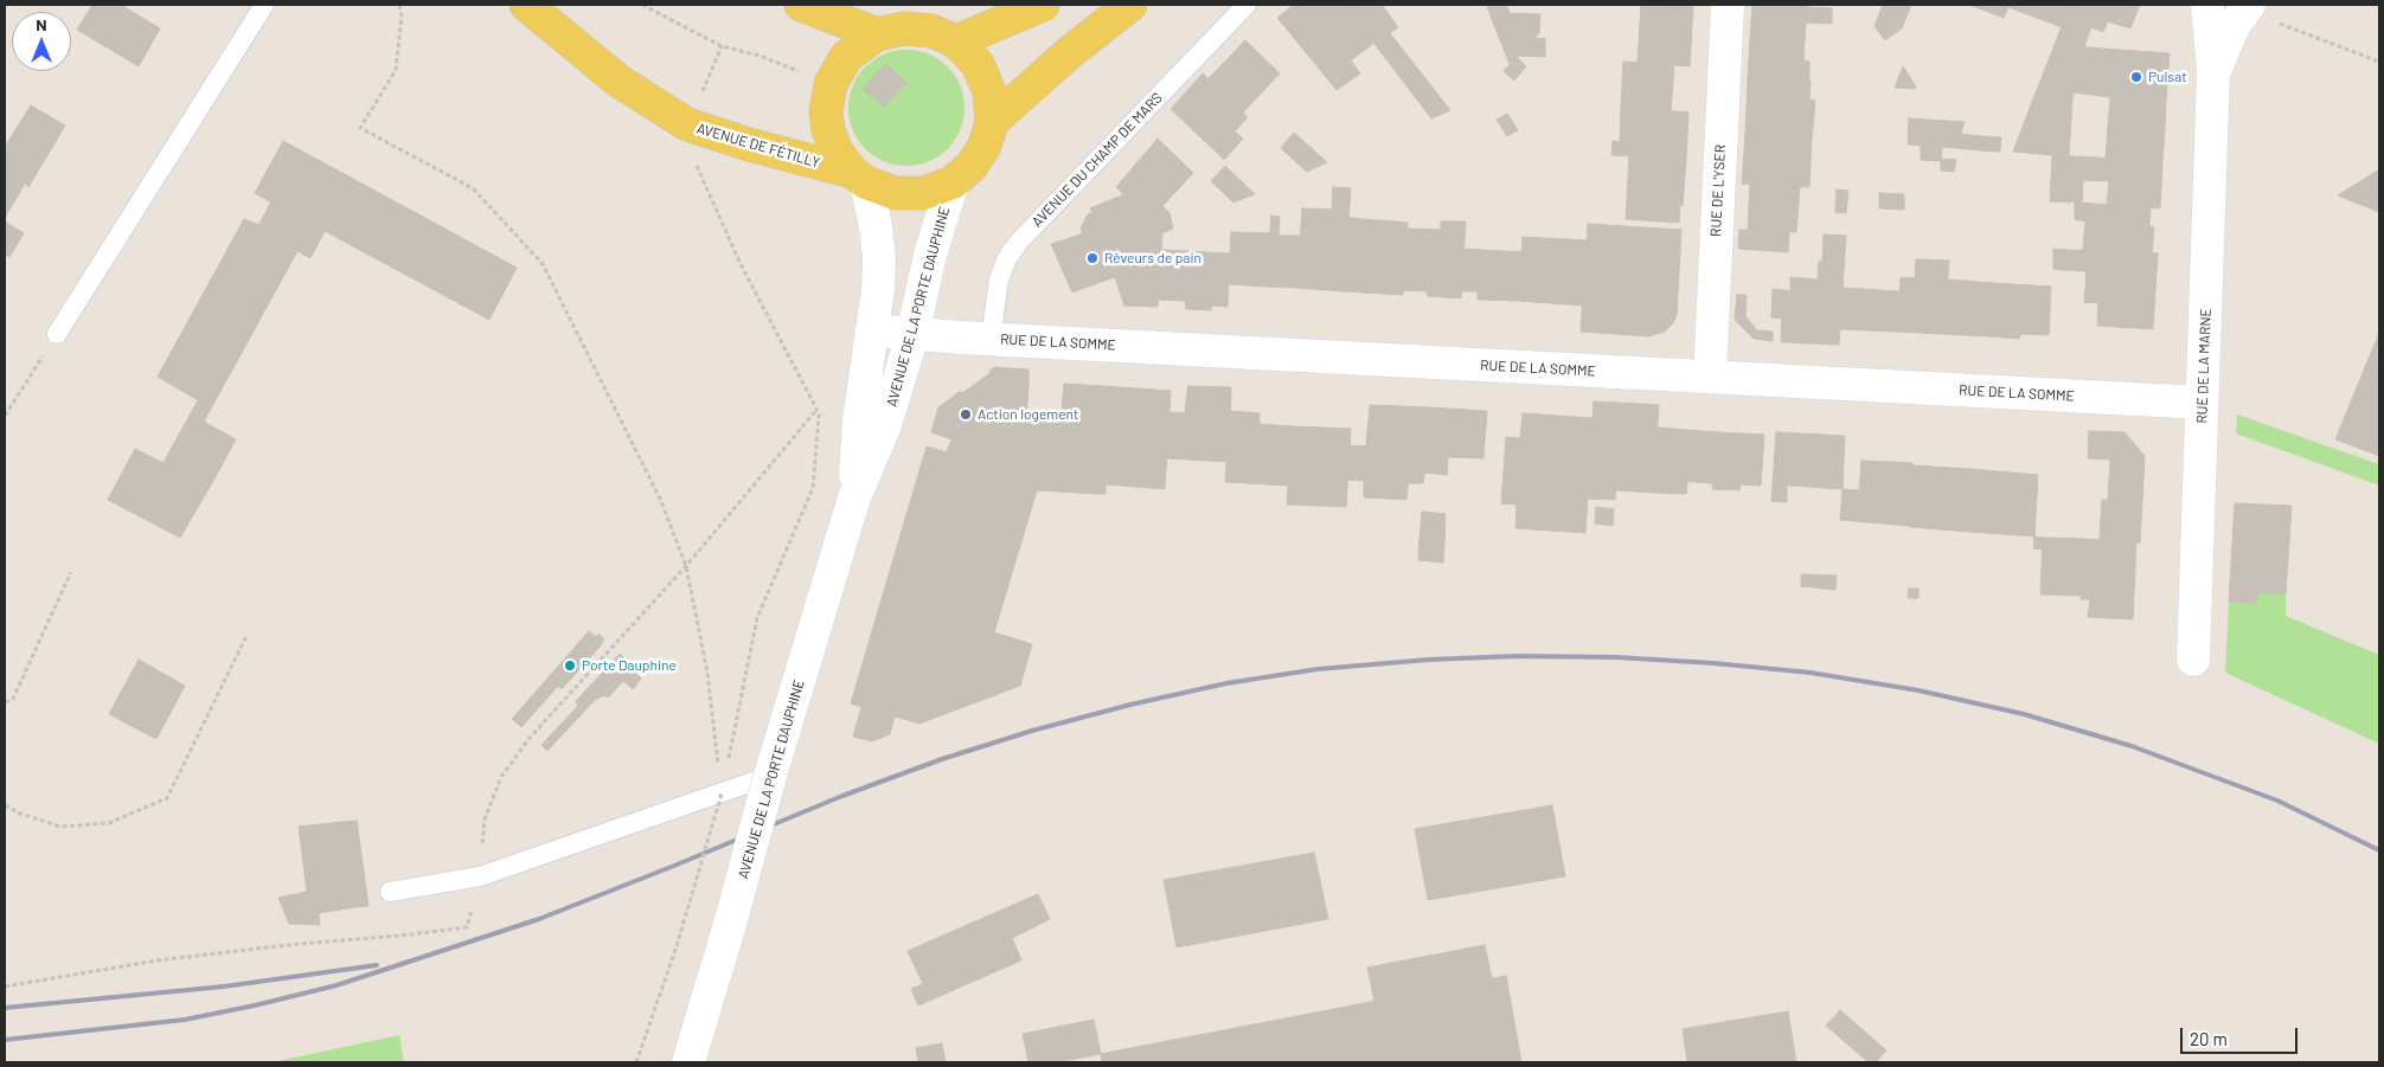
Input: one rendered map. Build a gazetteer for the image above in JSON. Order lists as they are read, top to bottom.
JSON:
{
  "streets": {
    "main road": ["AVENUE DE FÉTILLY"],
    "street": [
      "RUE DE L'YSER",
      "AVENUE DE LA PORTE DAUPHINE",
      "RUE DE LA SOMME",
      "RUE DE LA MARNE"
    ],
    "lane": ["AVENUE DU CHAMP DE MARS"]
  },
  "crossings": [
    ["AVENUE DE FÉTILLY", "AVENUE DE LA PORTE DAUPHINE"],
    ["AVENUE DU CHAMP DE MARS", "RUE DE LA SOMME"],
    ["RUE DE L'YSER", "RUE DE LA SOMME"],
    ["AVENUE DE LA PORTE DAUPHINE", "RUE DE LA SOMME"],
    ["RUE DE LA SOMME", "RUE DE LA MARNE"]
  ],
  "places": [
    "Pulsat",
    "Rêveurs de pain",
    "Action logement",
    "Porte Dauphine"
  ],
  "scale_bar": "20 m",
  "north": "top"
}
